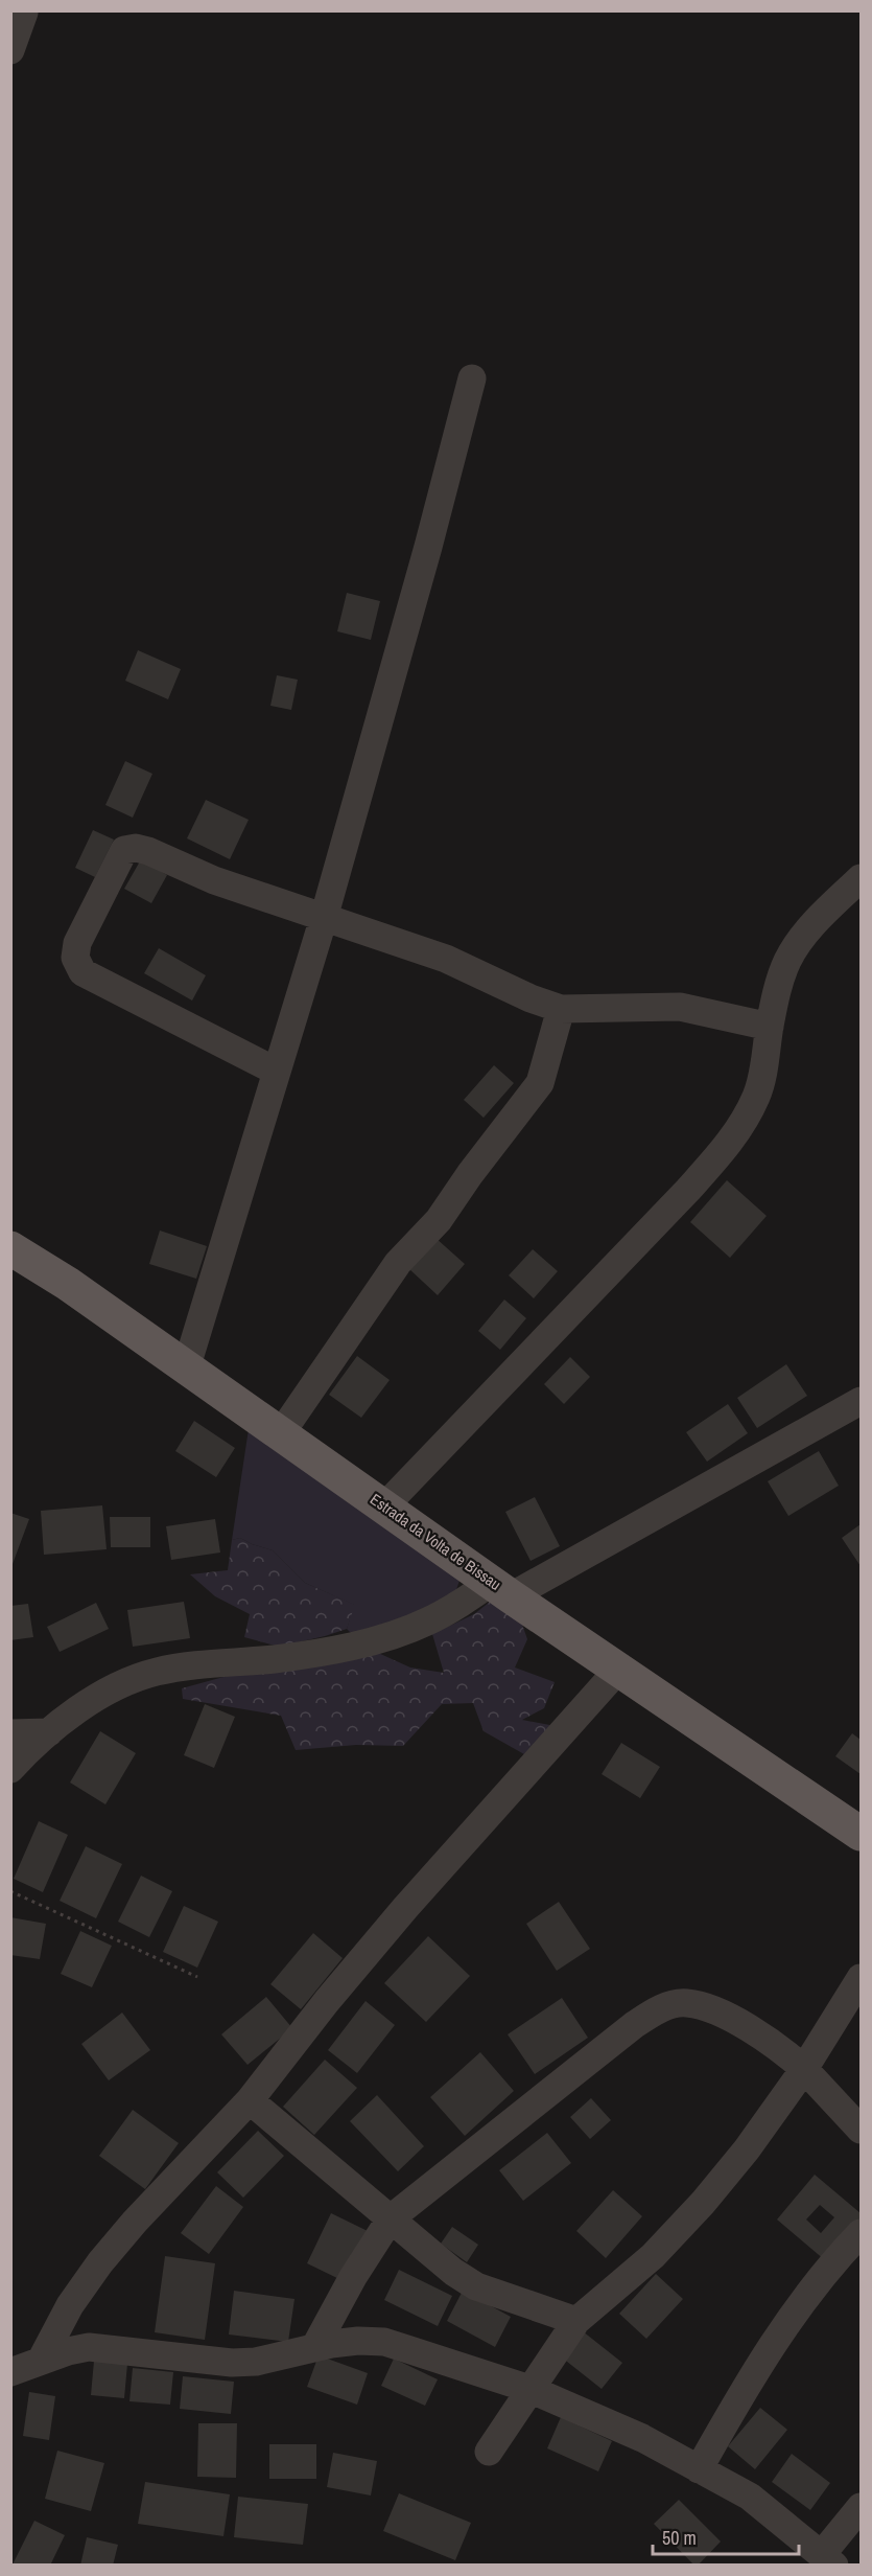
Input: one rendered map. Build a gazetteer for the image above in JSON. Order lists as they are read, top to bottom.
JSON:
{
  "streets": {
    "main road": ["Estrada da Volta de Bissau"]
  },
  "scale_bar": "50 m"
}
